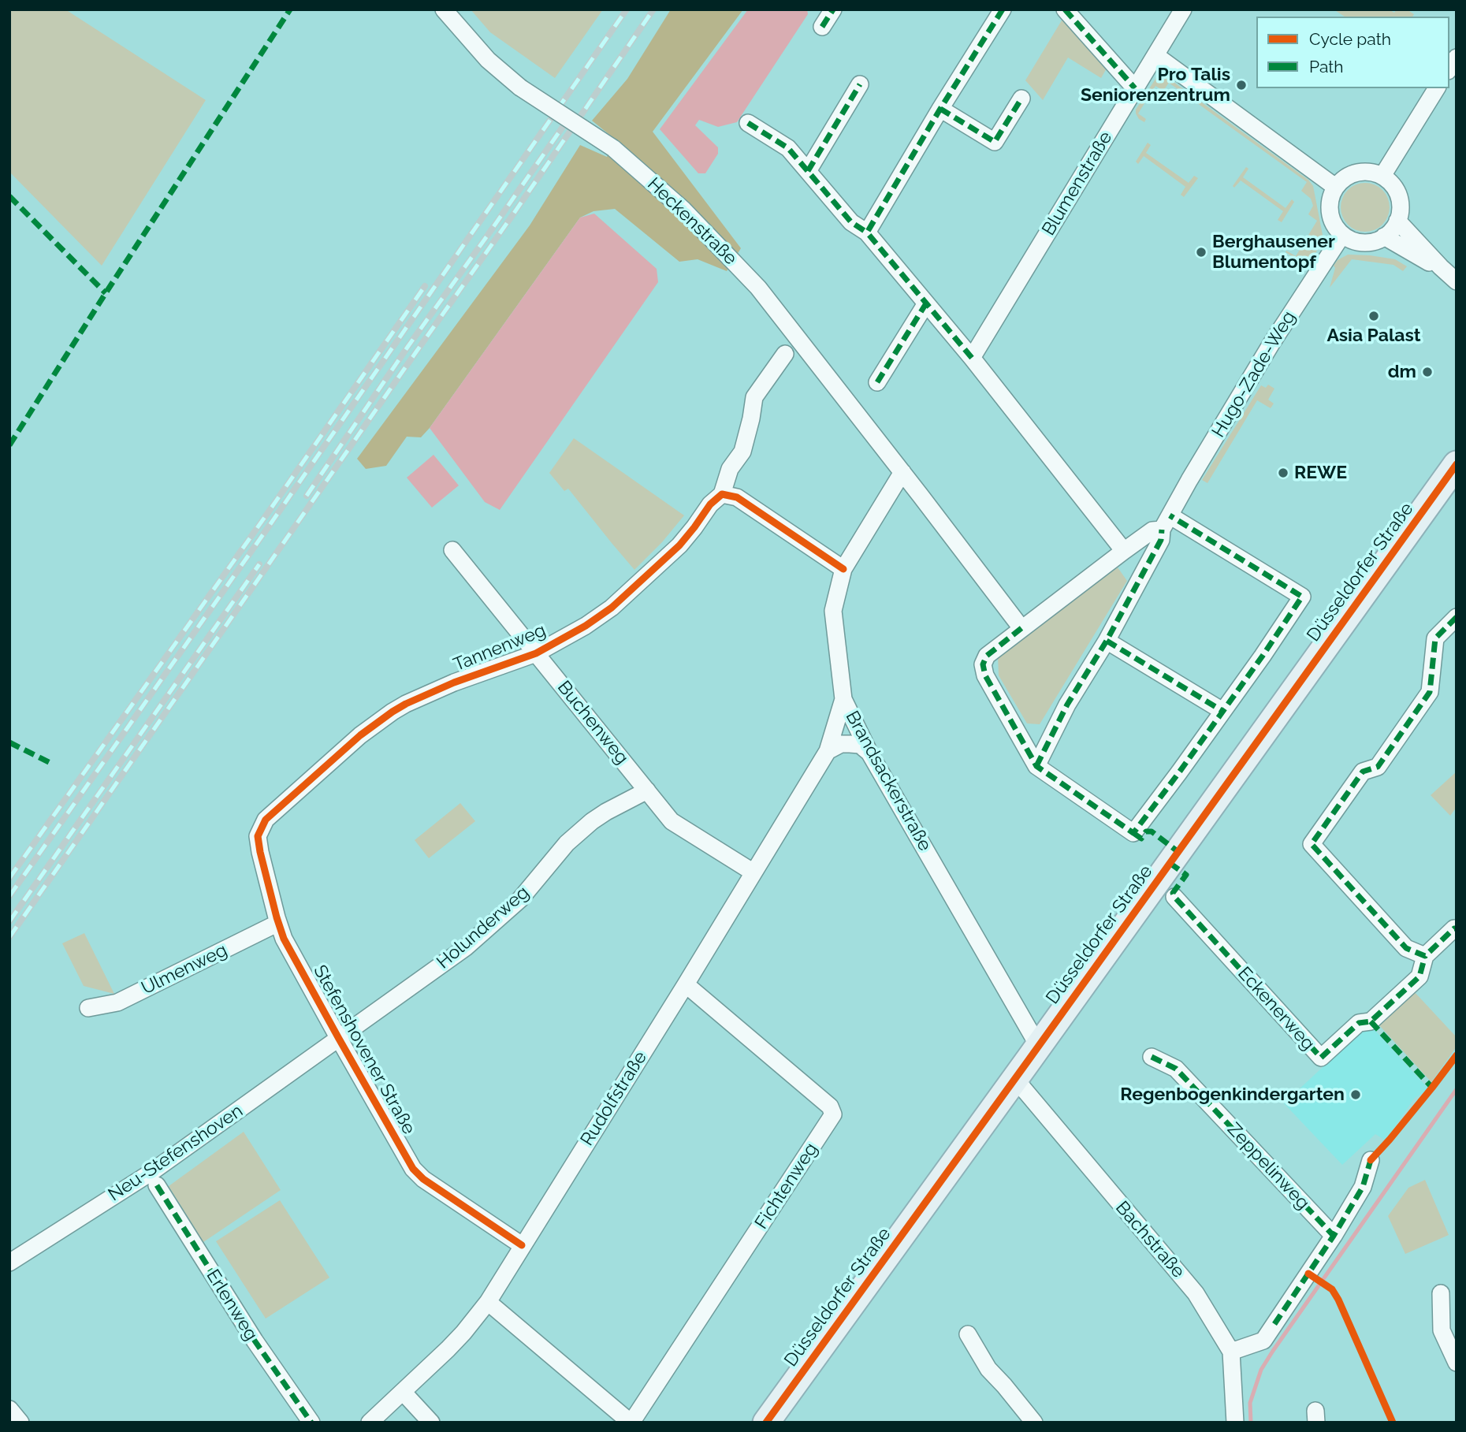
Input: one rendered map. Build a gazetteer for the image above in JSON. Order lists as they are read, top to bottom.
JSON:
{
  "streets": {
    "main road": ["Düsseldorfer Straße"],
    "street": [
      "Blumenstraße",
      "Heckenstraße",
      "Hugo-Zade-Weg",
      "Tannenweg",
      "Buchenweg",
      "Brandsackerstraße",
      "Holunderweg",
      "Ulmenweg",
      "Eckenerweg",
      "Stefenshovener Straße",
      "Rudolfstraße",
      "Neu-Stefenshoven",
      "Zeppelinweg",
      "Fichtenweg",
      "Bachstraße",
      "Erlenweg"
    ]
  },
  "crossings": [
    ["Heckenstraße", "Brandsackerstraße"],
    ["Düsseldorfer Straße", "Brandsackerstraße"],
    ["Düsseldorfer Straße", "Bachstraße"],
    ["Tannenweg", "Buchenweg"],
    ["Tannenweg", "Stefenshovener Straße"],
    ["Buchenweg", "Holunderweg"],
    ["Buchenweg", "Rudolfstraße"],
    ["Brandsackerstraße", "Rudolfstraße"],
    ["Holunderweg", "Stefenshovener Straße"],
    ["Holunderweg", "Neu-Stefenshoven"],
    ["Ulmenweg", "Stefenshovener Straße"],
    ["Stefenshovener Straße", "Rudolfstraße"],
    ["Stefenshovener Straße", "Neu-Stefenshoven"],
    ["Rudolfstraße", "Fichtenweg"]
  ],
  "places": [
    "Pro Talis Seniorenzentrum",
    "Berghausener Blumentopf",
    "Asia Palast",
    "dm",
    "REWE",
    "Regenbogenkindergarten"
  ],
  "legend": ["Cycle path", "Path"]
}
